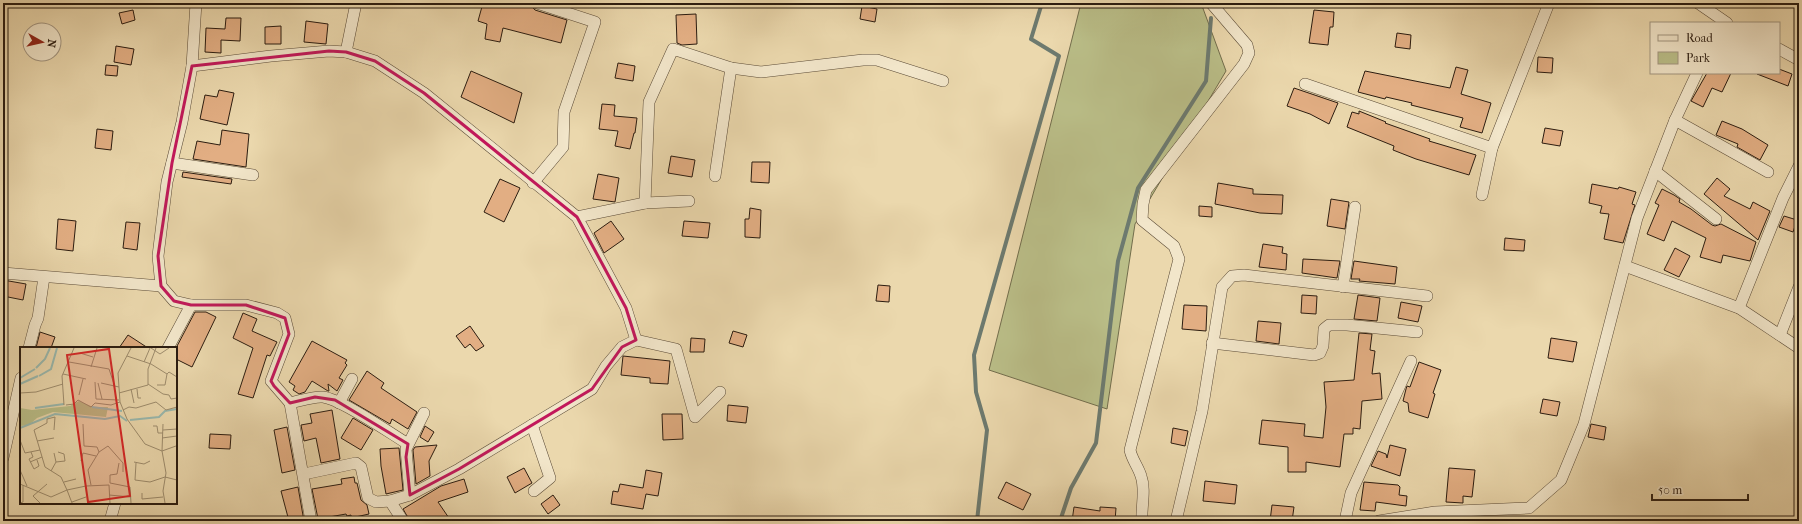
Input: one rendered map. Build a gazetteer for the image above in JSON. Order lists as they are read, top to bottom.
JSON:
{
  "legend": ["Road", "Park"],
  "scale_bar": "50 m",
  "north": "right"
}
